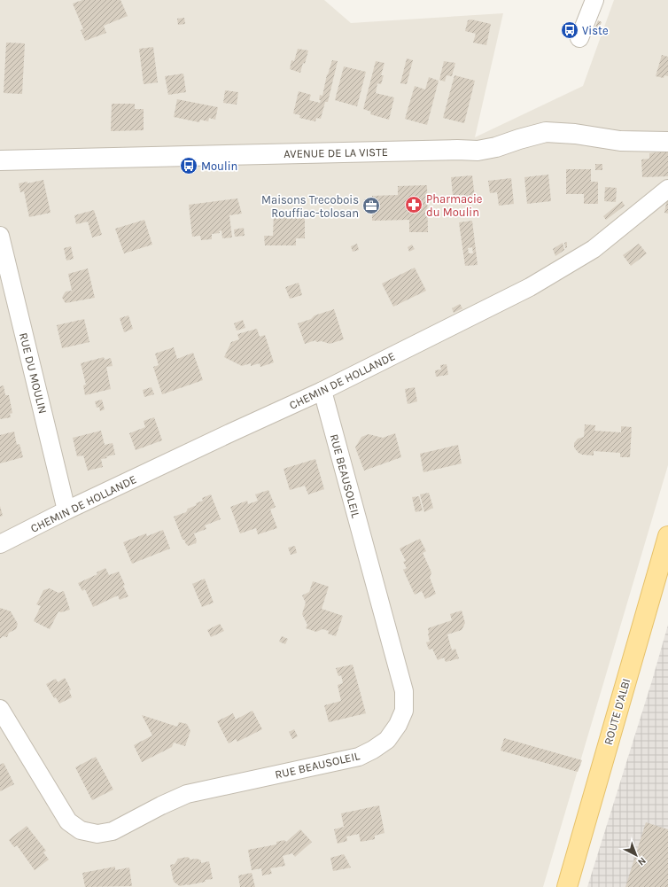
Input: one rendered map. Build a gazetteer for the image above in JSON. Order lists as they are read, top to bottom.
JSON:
{
  "streets": {
    "main road": ["ROUTE D'ALBI"],
    "street": [
      "AVENUE DE LA VISTE",
      "RUE DU MOULIN",
      "CHEMIN DE HOLLANDE",
      "RUE BEAUSOLEIL"
    ]
  },
  "crossings": [
    ["RUE DU MOULIN", "CHEMIN DE HOLLANDE"],
    ["CHEMIN DE HOLLANDE", "RUE BEAUSOLEIL"]
  ],
  "places": {
    "bus stop": ["Viste", "Moulin"],
    "pharmacy": ["Pharmacie du Moulin"],
    "office": ["Maisons Trecobois Rouffiac-tolosan"]
  },
  "north": "bottom right"
}
